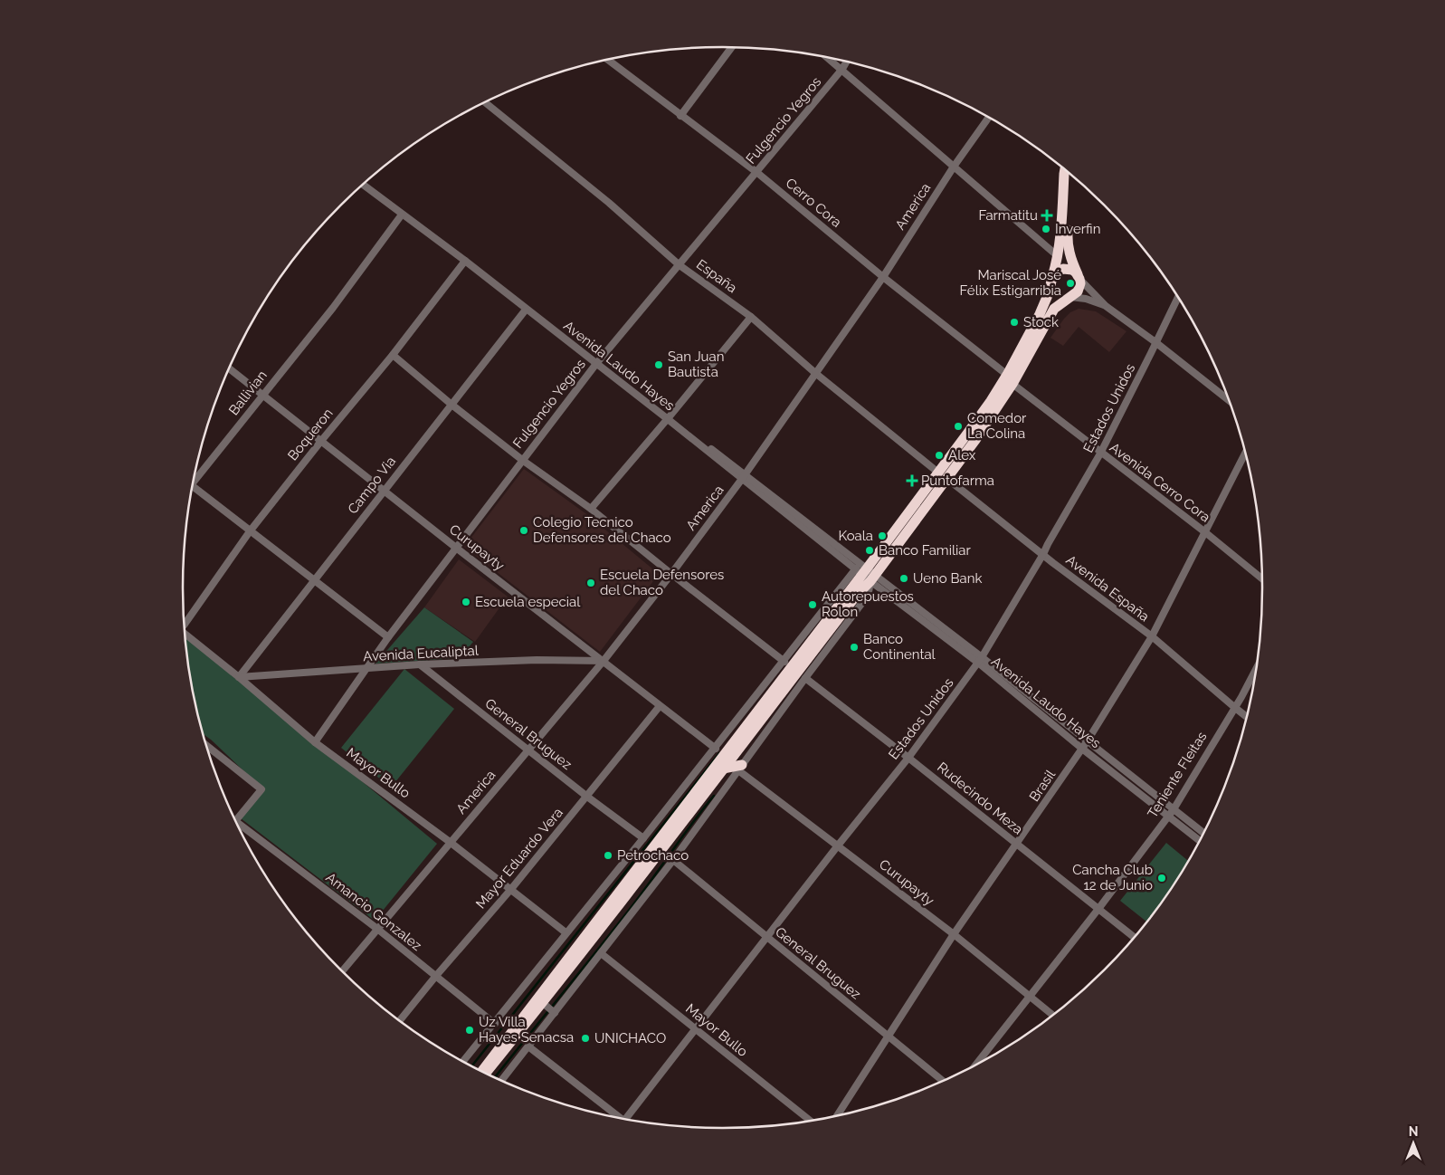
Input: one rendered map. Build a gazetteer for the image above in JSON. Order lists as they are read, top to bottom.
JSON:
{
  "streets": {
    "street": [
      "Fulgencio Yegros",
      "Cerro Cora",
      "America",
      "España",
      "Avenida Laudo Hayes",
      "Ballivian",
      "Estados Unidos",
      "Boqueron",
      "Avenida Cerro Cora",
      "Campo Via",
      "Curupayty",
      "Avenida España",
      "Avenida Eucaliptal",
      "General Bruguez",
      "Mayor Bullo",
      "Teniente Fleitas",
      "Brasil",
      "Rudecindo Meza",
      "Mayor Eduardo Vera",
      "Amancio Gonzalez"
    ]
  },
  "crossings": [
    ["Fulgencio Yegros", "Cerro Cora"],
    ["Fulgencio Yegros", "España"],
    ["Fulgencio Yegros", "Avenida Laudo Hayes"],
    ["Fulgencio Yegros", "Curupayty"],
    ["Fulgencio Yegros", "Avenida Eucaliptal"],
    ["Fulgencio Yegros", "Mayor Bullo"],
    ["Cerro Cora", "America"],
    ["Cerro Cora", "Avenida Cerro Cora"],
    ["America", "España"],
    ["America", "Avenida Laudo Hayes"],
    ["America", "Curupayty"],
    ["America", "Avenida Eucaliptal"],
    ["America", "General Bruguez"],
    ["America", "Mayor Bullo"],
    ["America", "Amancio Gonzalez"],
    ["España", "Avenida España"],
    ["Avenida Laudo Hayes", "Ballivian"],
    ["Avenida Laudo Hayes", "Estados Unidos"],
    ["Avenida Laudo Hayes", "Boqueron"],
    ["Avenida Laudo Hayes", "Campo Via"],
    ["Avenida Laudo Hayes", "Teniente Fleitas"],
    ["Avenida Laudo Hayes", "Brasil"],
    ["Ballivian", "Curupayty"],
    ["Estados Unidos", "Avenida Cerro Cora"],
    ["Estados Unidos", "Curupayty"],
    ["Estados Unidos", "Avenida España"],
    ["Estados Unidos", "General Bruguez"],
    ["Estados Unidos", "Mayor Bullo"],
    ["Estados Unidos", "Rudecindo Meza"],
    ["Boqueron", "Curupayty"],
    ["Avenida Cerro Cora", "Brasil"],
    ["Campo Via", "Curupayty"],
    ["Campo Via", "Avenida Eucaliptal"],
    ["Campo Via", "Mayor Bullo"],
    ["Curupayty", "Avenida Eucaliptal"],
    ["Curupayty", "Teniente Fleitas"],
    ["Curupayty", "Brasil"],
    ["Curupayty", "Mayor Eduardo Vera"],
    ["Avenida España", "Teniente Fleitas"],
    ["Avenida España", "Brasil"],
    ["Avenida Eucaliptal", "General Bruguez"],
    ["Avenida Eucaliptal", "Mayor Bullo"],
    ["General Bruguez", "Brasil"],
    ["General Bruguez", "Mayor Eduardo Vera"],
    ["Mayor Bullo", "Mayor Eduardo Vera"],
    ["Teniente Fleitas", "Rudecindo Meza"],
    ["Brasil", "Rudecindo Meza"],
    ["Mayor Eduardo Vera", "Amancio Gonzalez"]
  ],
  "places": {
    "health": ["Farmatitu", "Puntofarma"],
    "other": [
      "Inverfin",
      "Mariscal José Félix Estigarribia",
      "Stock",
      "San Juan Bautista",
      "Comedor La Colina",
      "Alex",
      "Colegio Tecnico Defensores del Chaco",
      "Koala",
      "Banco Familiar",
      "Ueno Bank",
      "Escuela Defensores del Chaco",
      "Escuela especial",
      "Autorepuestos Rolon",
      "Banco Continental",
      "Petrochaco",
      "Cancha Club 12 de Junio",
      "Uz Villa Hayes Senacsa",
      "UNICHACO"
    ]
  },
  "north": "top"
}
